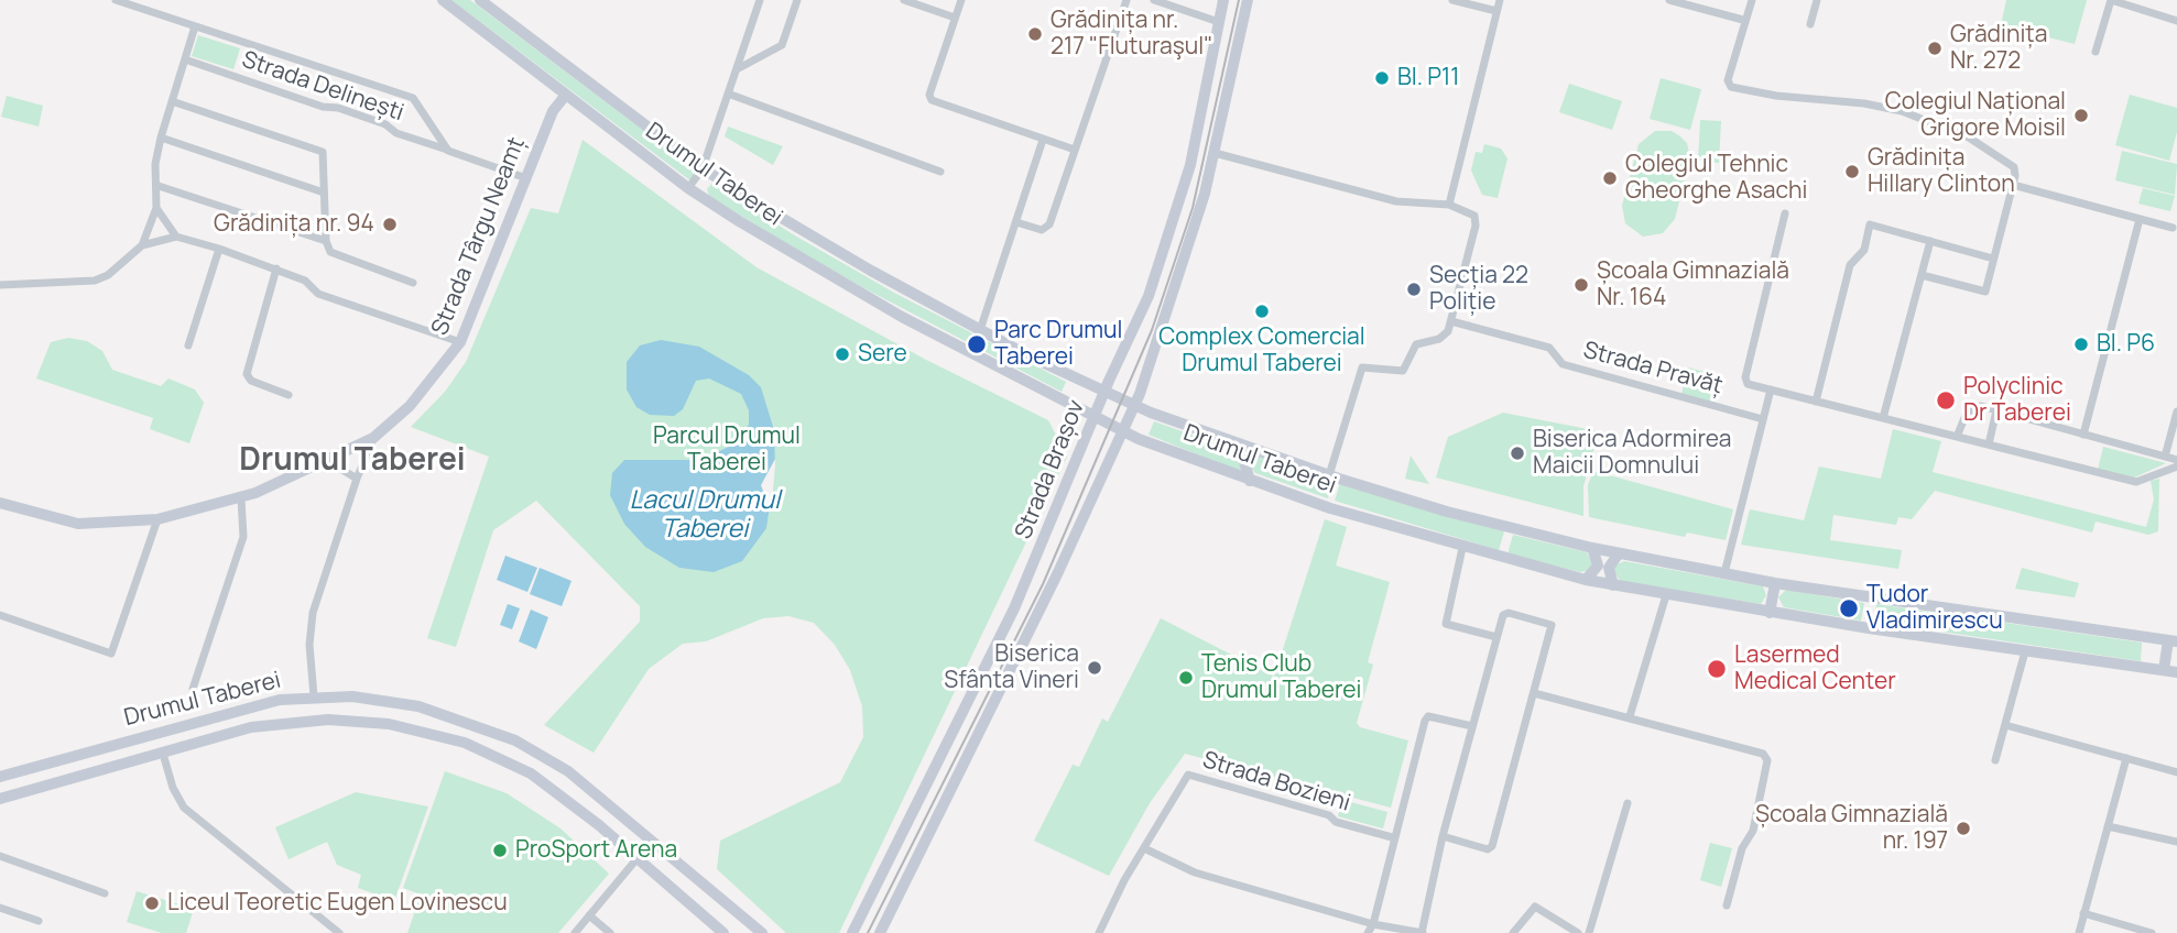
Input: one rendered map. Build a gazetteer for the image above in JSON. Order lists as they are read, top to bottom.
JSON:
{
  "streets": {
    "main road": ["Drumul Taberei", "Strada Târgu Neamț", "Strada Brașov"],
    "street": ["Strada Delinești", "Strada Pravăț", "Strada Bozieni"]
  },
  "crossings": [
    ["Strada Delinești", "Strada Târgu Neamț"],
    ["Drumul Taberei", "Strada Târgu Neamț"],
    ["Drumul Taberei", "Strada Brașov"]
  ],
  "districts": ["Drumul Taberei"],
  "water": ["Lacul Drumul Taberei"],
  "parks": ["Parcul Drumul Taberei"],
  "places": [
    "Grădinița nr. 217 \"Fluturaşul\"",
    "Grădinița Nr. 272",
    "Bl. P11",
    "Colegiul Național Grigore Moisil",
    "Grădinița Hillary Clinton",
    "Colegiul Tehnic Gheorghe Asachi",
    "Grădinița nr. 94",
    "Școala Gimnazială Nr. 164",
    "Secția 22 Poliție",
    "Complex Comercial Drumul Taberei",
    "Parc Drumul Taberei",
    "Bl. P6",
    "Sere",
    "Polyclinic Dr Taberei",
    "Biserica Adormirea Maicii Domnului",
    "Tudor Vladimirescu",
    "Biserica Sfânta Vineri",
    "Lasermed Medical Center",
    "Tenis Club Drumul Taberei",
    "Școala Gimnazială nr. 197",
    "ProSport Arena",
    "Liceul Teoretic Eugen Lovinescu"
  ]
}
